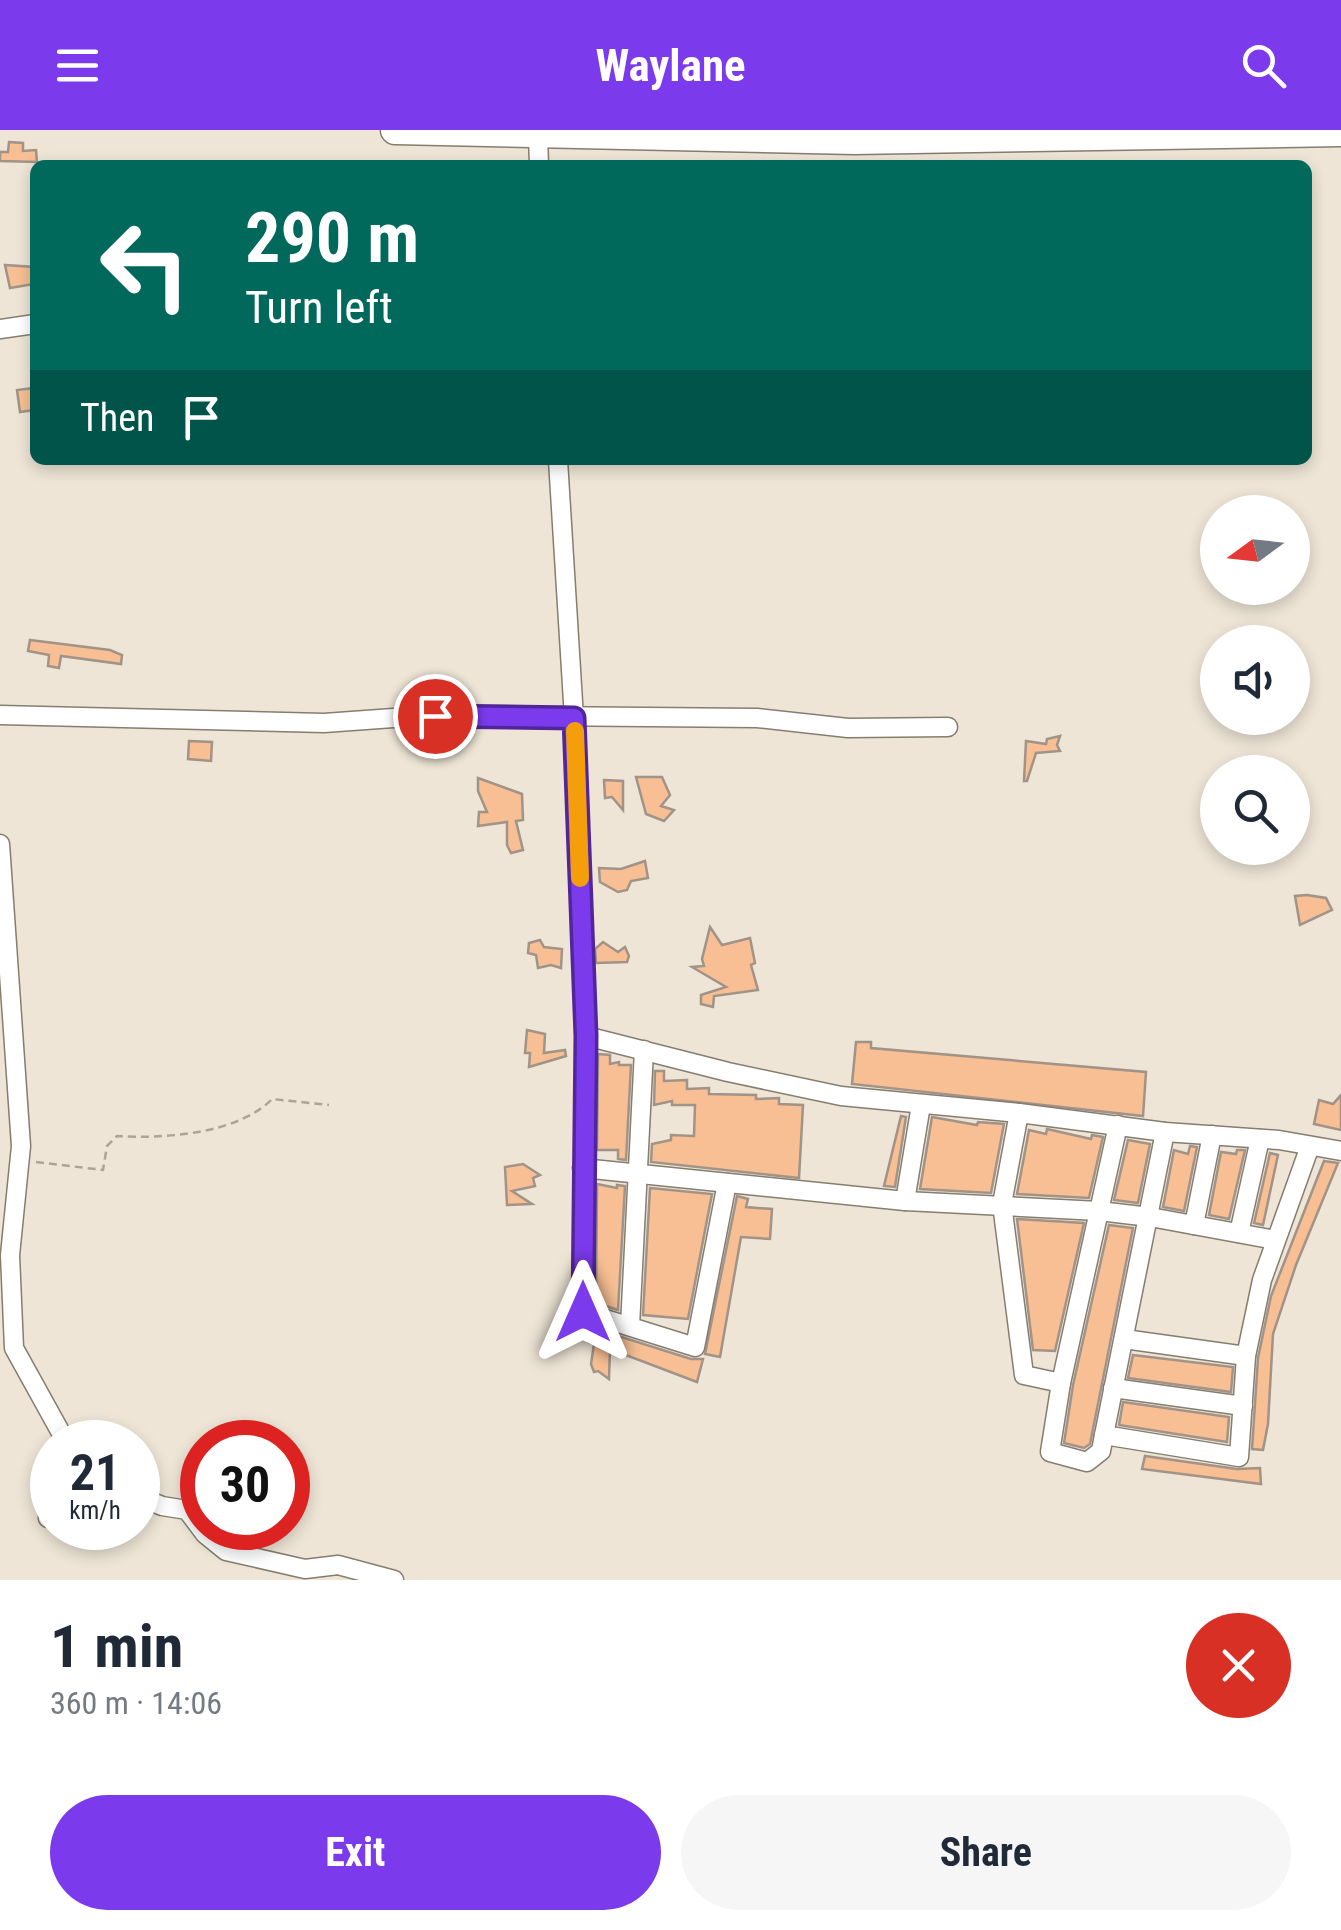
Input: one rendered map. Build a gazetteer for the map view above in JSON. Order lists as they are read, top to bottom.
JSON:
{
  "north": "left",
  "page": {
    "header": "Waylane",
    "turn": ["290 m", "Turn left"],
    "then": "Then",
    "speed": "21 km/h",
    "limit": "30",
    "heading": ["1 min", "360 m · 14:06"],
    "buttons": ["Exit", "Share"]
  }
}
